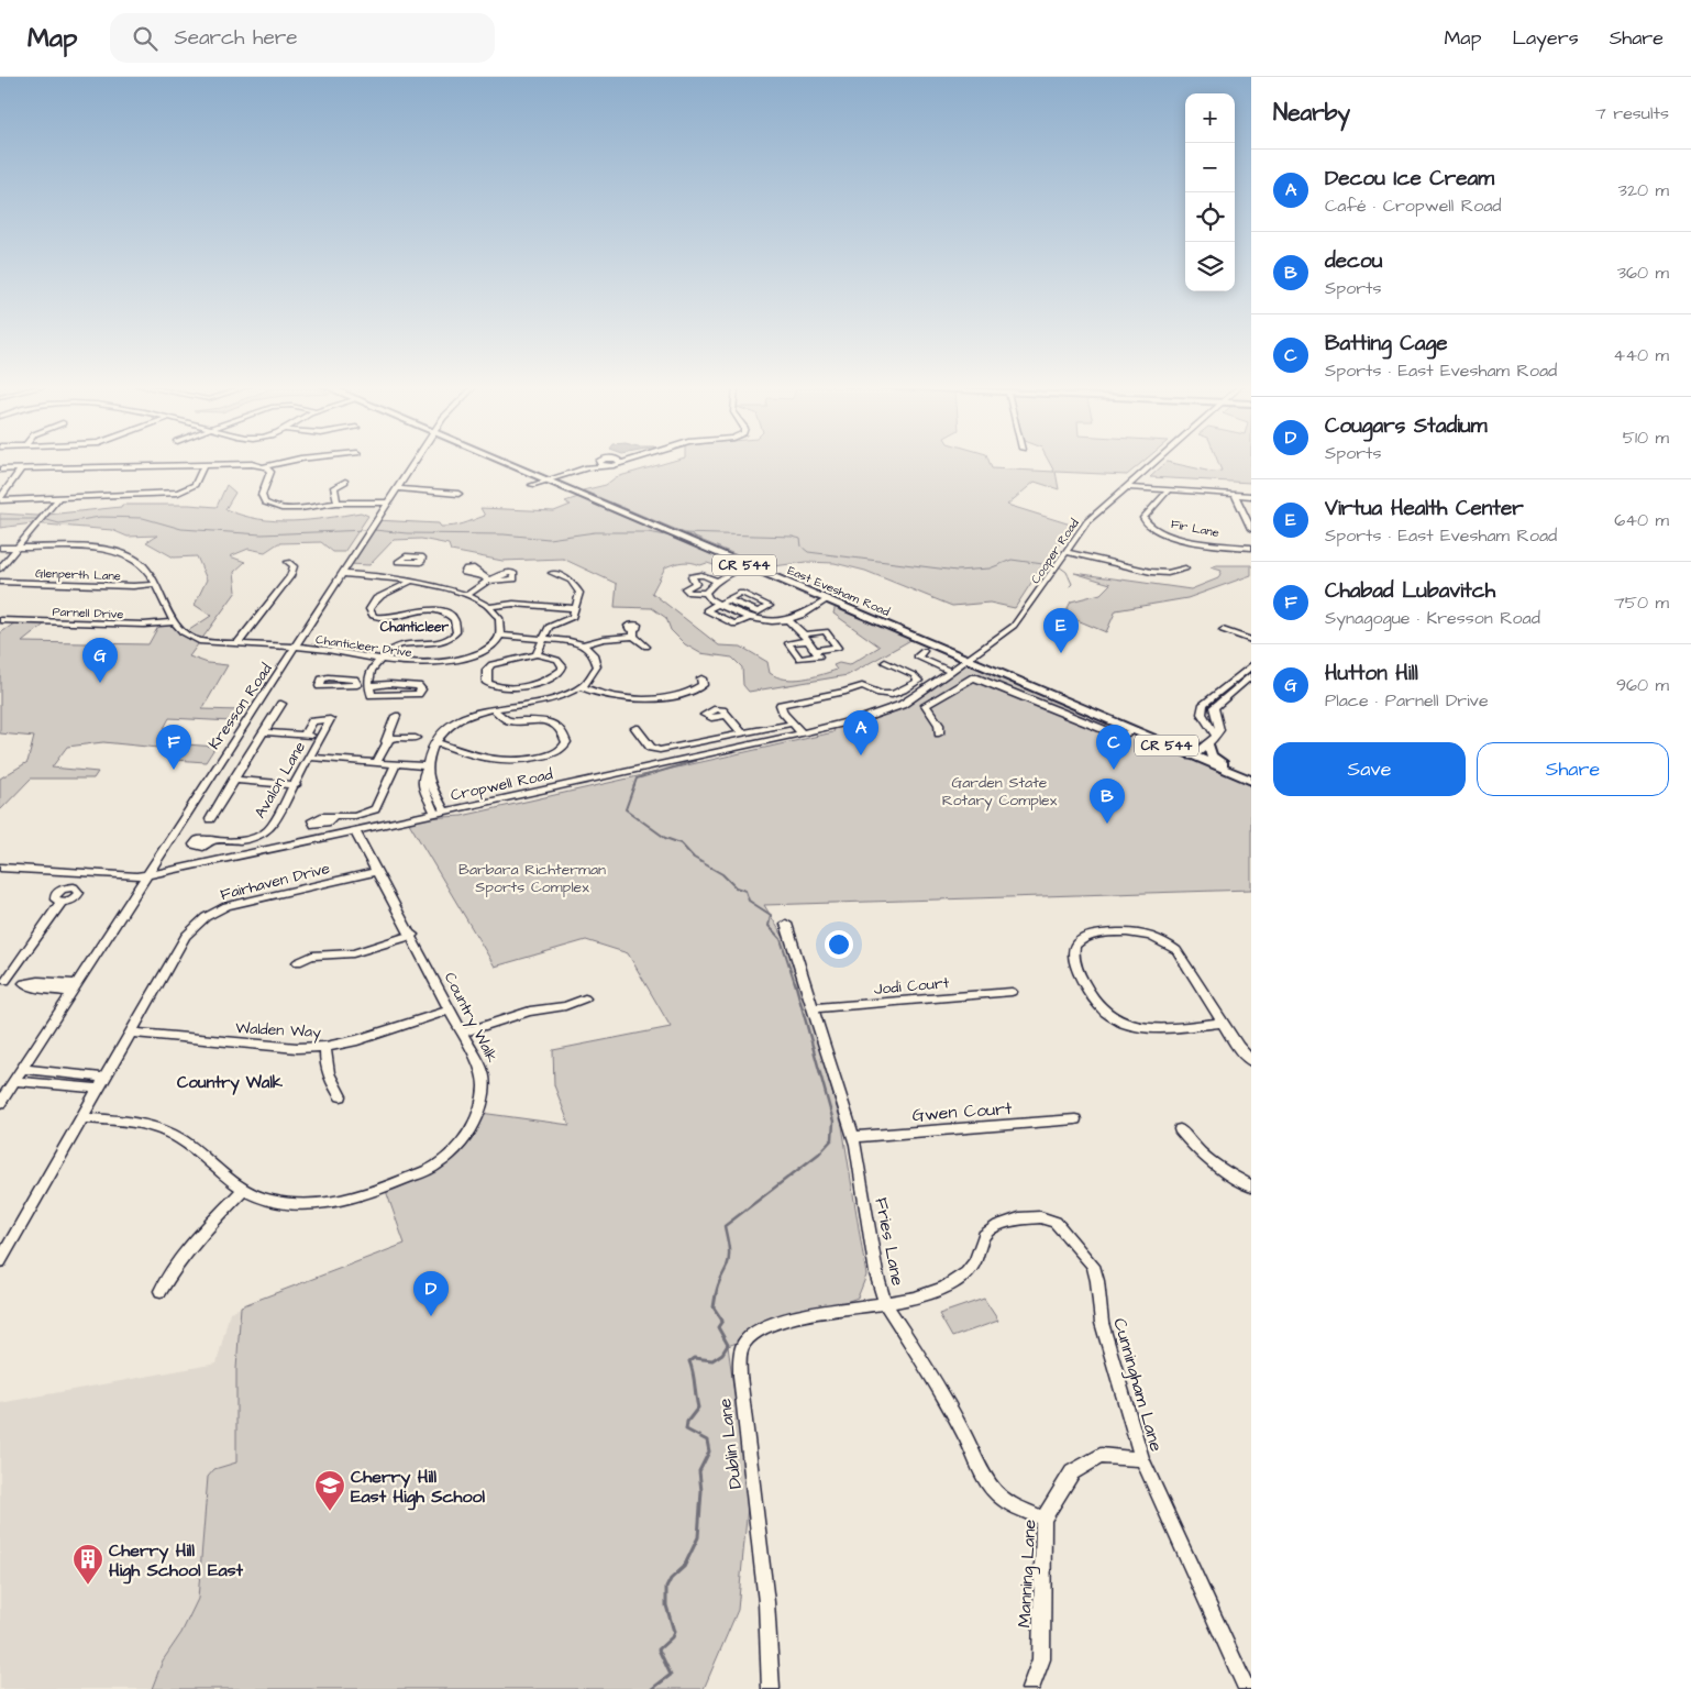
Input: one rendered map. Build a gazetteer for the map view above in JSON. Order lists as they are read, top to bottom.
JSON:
{
  "streets": {
    "main road": ["CR 544", "East Evesham Road"],
    "street": [
      "Fir Lane",
      "Cooper Road",
      "Glenperth Lane",
      "Parnell Drive",
      "Chanticleer Drive",
      "Kresson Road",
      "Avalon Lane",
      "Cropwell Road",
      "Fairhaven Drive",
      "Jodi Court",
      "Country Walk",
      "Walden Way",
      "Gwen Court",
      "Fries Lane",
      "Cunningham Lane",
      "Dublin Lane",
      "Manning Lane"
    ]
  },
  "crossings": [
    ["Cooper Road", "Cropwell Road"],
    ["East Evesham Road", "Cropwell Road"],
    ["Chanticleer Drive", "Kresson Road"],
    ["Kresson Road", "Cropwell Road"],
    ["Cropwell Road", "Country Walk"],
    ["Fairhaven Drive", "Country Walk"],
    ["Fairhaven Drive", "Walden Way"],
    ["Jodi Court", "Fries Lane"],
    ["Country Walk", "Walden Way"],
    ["Gwen Court", "Fries Lane"],
    ["Fries Lane", "Cunningham Lane"],
    ["Fries Lane", "Dublin Lane"],
    ["Fries Lane", "Manning Lane"],
    ["Cunningham Lane", "Dublin Lane"],
    ["Cunningham Lane", "Manning Lane"]
  ],
  "districts": ["Chanticleer", "Country Walk"],
  "parks": ["Garden State Rotary Complex", "Barbara Richterman Sports Complex"],
  "places": {
    "school or university": ["Cherry Hill East High School"],
    "building": ["Cherry Hill High School East"]
  },
  "page": {
    "header": "Map",
    "search": "Search here",
    "nav": ["Map", "Layers", "Share"],
    "heading": ["Nearby", "7 results"],
    "map_buttons": ["+", "−"],
    "list": [
      {
        "mark": "A",
        "name": "Decou Ice Cream",
        "note": "Café · Cropwell Road",
        "value": "320 m"
      },
      {
        "mark": "B",
        "name": "decou",
        "note": "Sports",
        "value": "360 m"
      },
      {
        "mark": "C",
        "name": "Batting Cage",
        "note": "Sports · East Evesham Road",
        "value": "440 m"
      },
      {
        "mark": "D",
        "name": "Cougars Stadium",
        "note": "Sports",
        "value": "510 m"
      },
      {
        "mark": "E",
        "name": "Virtua Health Center",
        "note": "Sports · East Evesham Road",
        "value": "640 m"
      },
      {
        "mark": "F",
        "name": "Chabad Lubavitch",
        "note": "Synagogue · Kresson Road",
        "value": "750 m"
      },
      {
        "mark": "G",
        "name": "Hutton Hill",
        "note": "Place · Parnell Drive",
        "value": "960 m"
      }
    ],
    "pins": [
      "E",
      "G",
      "A",
      "C",
      "F",
      "B",
      "D"
    ],
    "buttons": ["Save", "Share"]
  }
}
